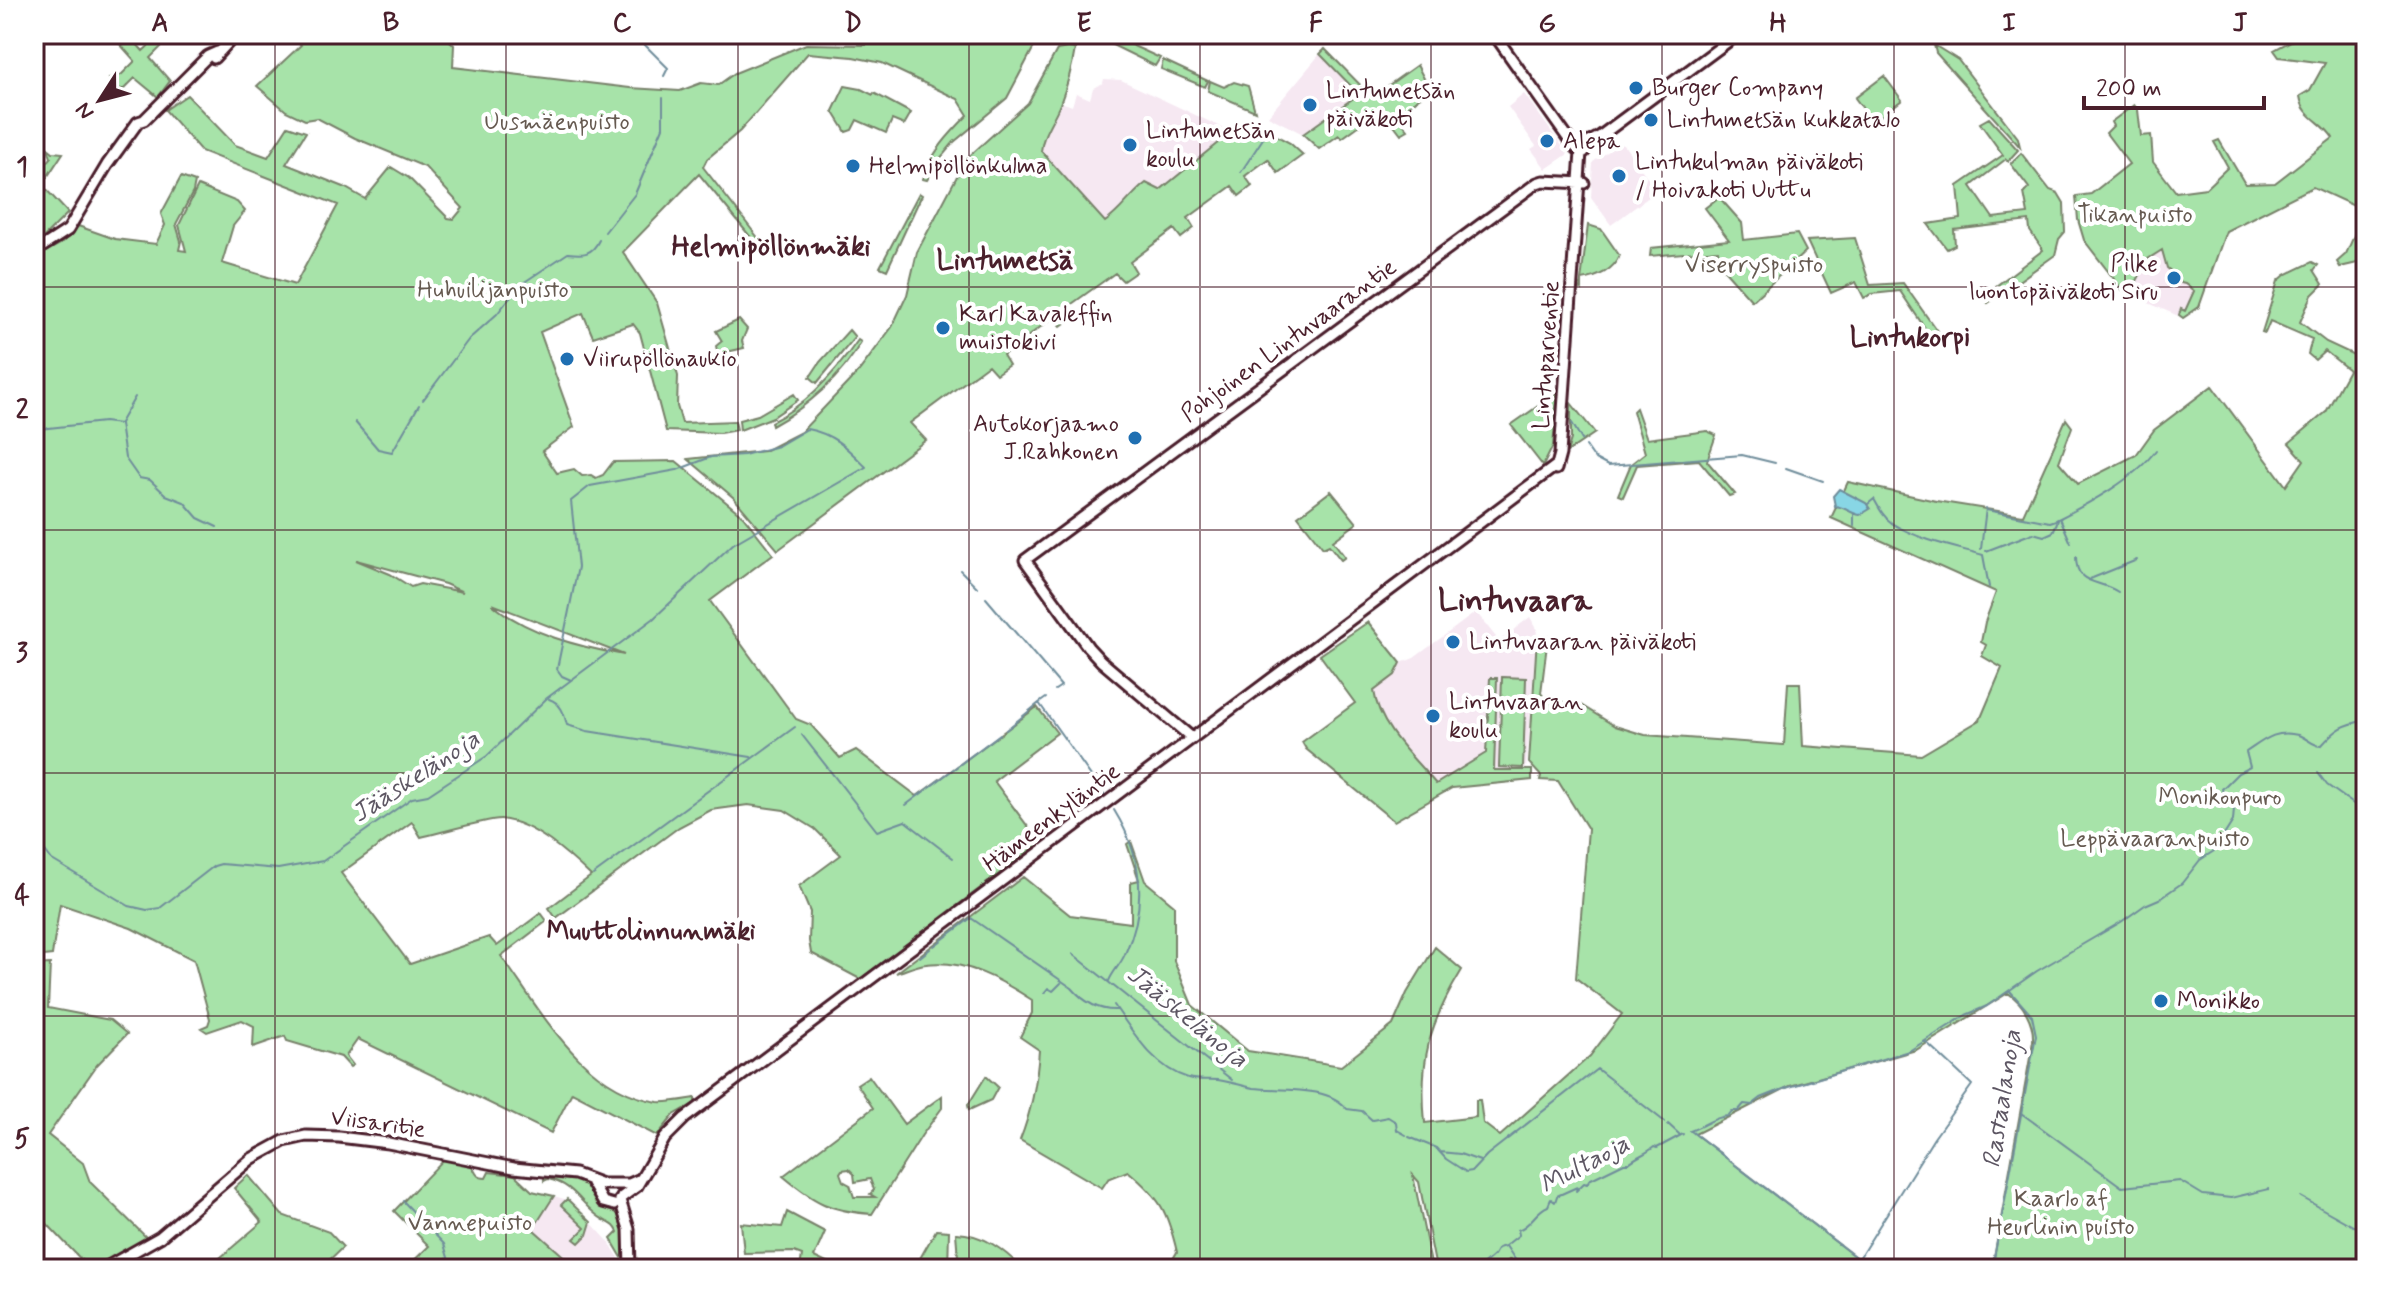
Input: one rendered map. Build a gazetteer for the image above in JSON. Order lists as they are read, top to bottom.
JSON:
{
  "streets": {
    "street": [
      "Pohjoinen Lintuvaarantie",
      "Lintuparventie",
      "Hämeenkyläntie",
      "Viisaritie"
    ]
  },
  "crossings": [
    ["Pohjoinen Lintuvaarantie", "Lintuparventie"],
    ["Pohjoinen Lintuvaarantie", "Hämeenkyläntie"],
    ["Lintuparventie", "Hämeenkyläntie"]
  ],
  "districts": [
    "Helmipöllönmäki",
    "Lintumetsä",
    "Lintukorpi",
    "Lintuvaara",
    "Muuttolinnunmäki"
  ],
  "water": ["Jääskelänoja", "Rastaalanoja", "Multaoja"],
  "parks": [
    "Uusmäenpuisto",
    "Tikanpuisto",
    "Viserryspuisto",
    "Huhuilijanpuisto",
    "Monikonpuro",
    "Leppävaaranpuisto",
    "Kaarlo af Heurlinin puisto",
    "Vannepuisto"
  ],
  "places": [
    "Burger Company",
    "Lintumetsän päiväkoti",
    "Lintumetsän kukkatalo",
    "Alepa",
    "Lintumetsän koulu",
    "Helmipöllönkulma",
    "Lintukulman päiväkoti / Hoivakoti Uuttu",
    "Pilke luontopäiväkoti Siru",
    "Karl Kavaleffin muistokivi",
    "Viirupöllönaukio",
    "Autokorjaamo J.Rahkonen",
    "Lintuvaaran päiväkoti",
    "Lintuvaaran koulu",
    "Monikko"
  ],
  "scale_bar": "200 m",
  "north": "bottom left",
  "grid": {
    "columns": [
      "A",
      "B",
      "C",
      "D",
      "E",
      "F",
      "G",
      "H",
      "I",
      "J"
    ],
    "rows": [
      "1",
      "2",
      "3",
      "4",
      "5"
    ]
  }
}
